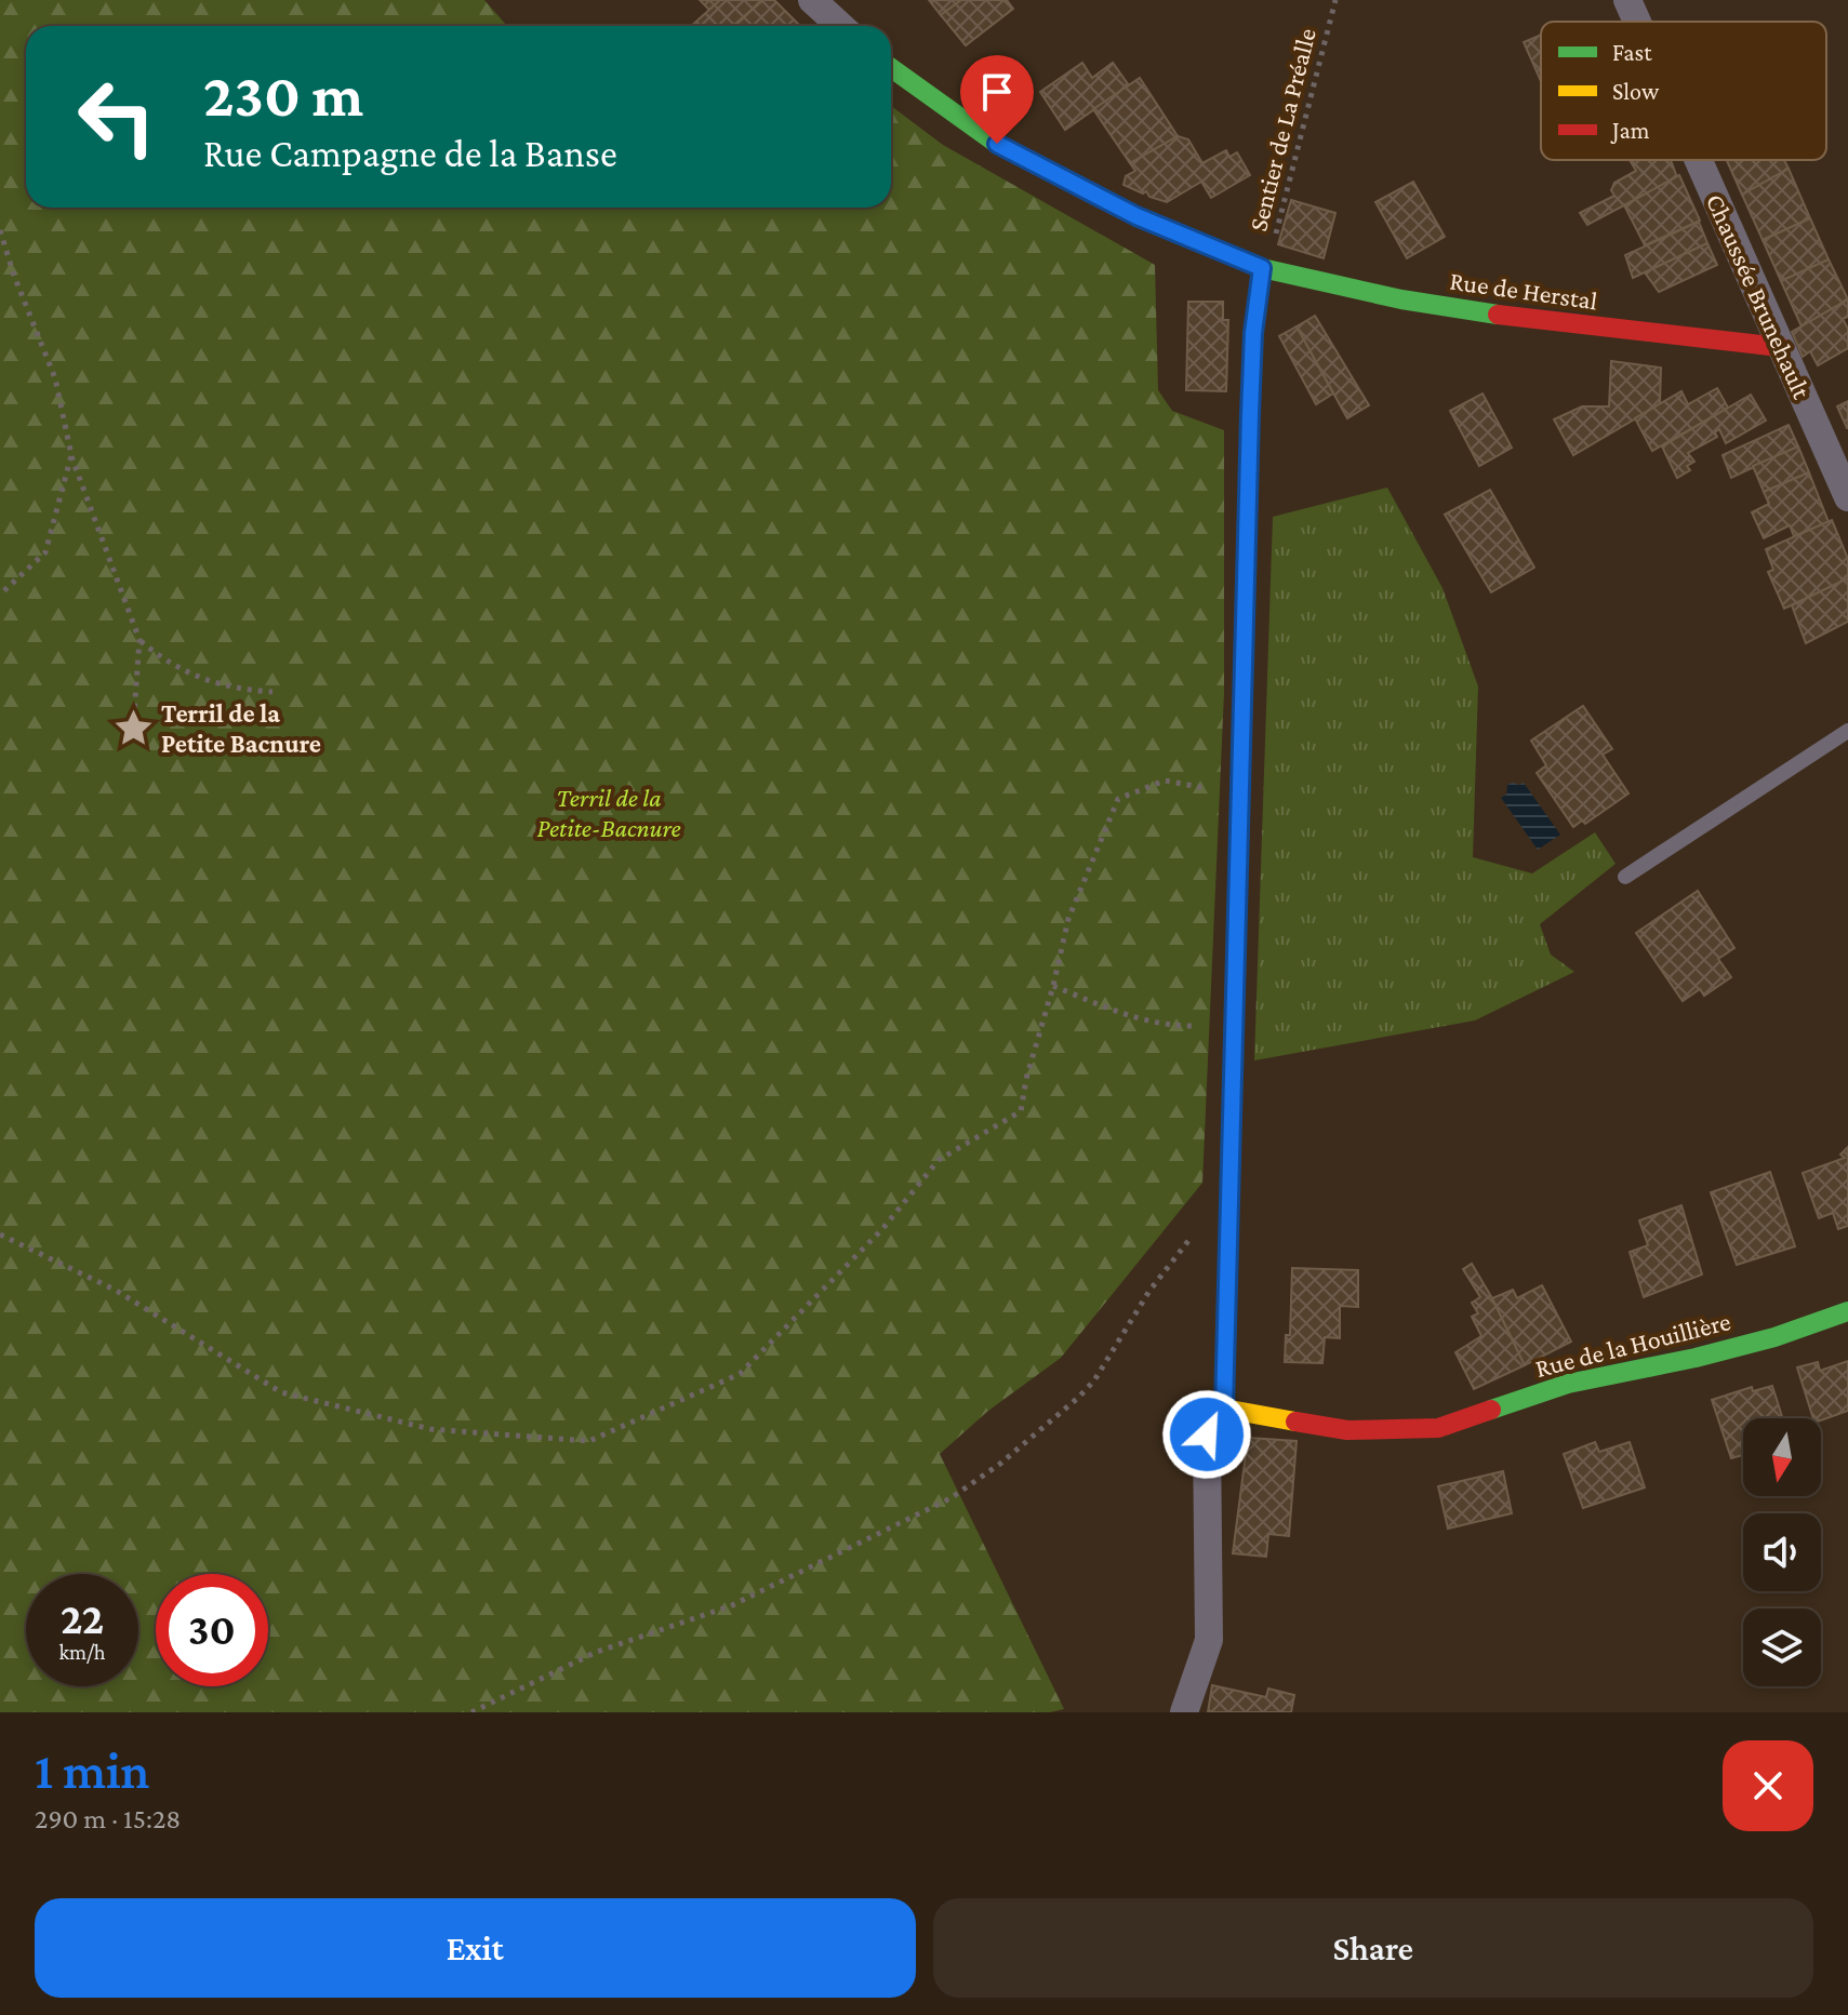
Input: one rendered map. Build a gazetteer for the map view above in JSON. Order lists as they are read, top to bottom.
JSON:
{
  "streets": {
    "street": ["Rue de Herstal", "Chaussée Brunehault", "Rue de la Houillière"],
    "path": ["Sentier de La Préalle"]
  },
  "crossings": [
    ["Sentier de La Préalle", "Rue de Herstal"],
    ["Rue de Herstal", "Chaussée Brunehault"]
  ],
  "parks": ["Terril de la Petite-Bacnure"],
  "places": {
    "place": ["Terril de la Petite Bacnure"]
  },
  "legend": ["Fast", "Slow", "Jam"],
  "north": "bottom",
  "page": {
    "turn": ["230 m", "Rue Campagne de la Banse"],
    "speed": "22 km/h",
    "limit": "30",
    "heading": ["1 min", "290 m · 15:28"],
    "buttons": ["Exit", "Share"]
  }
}
